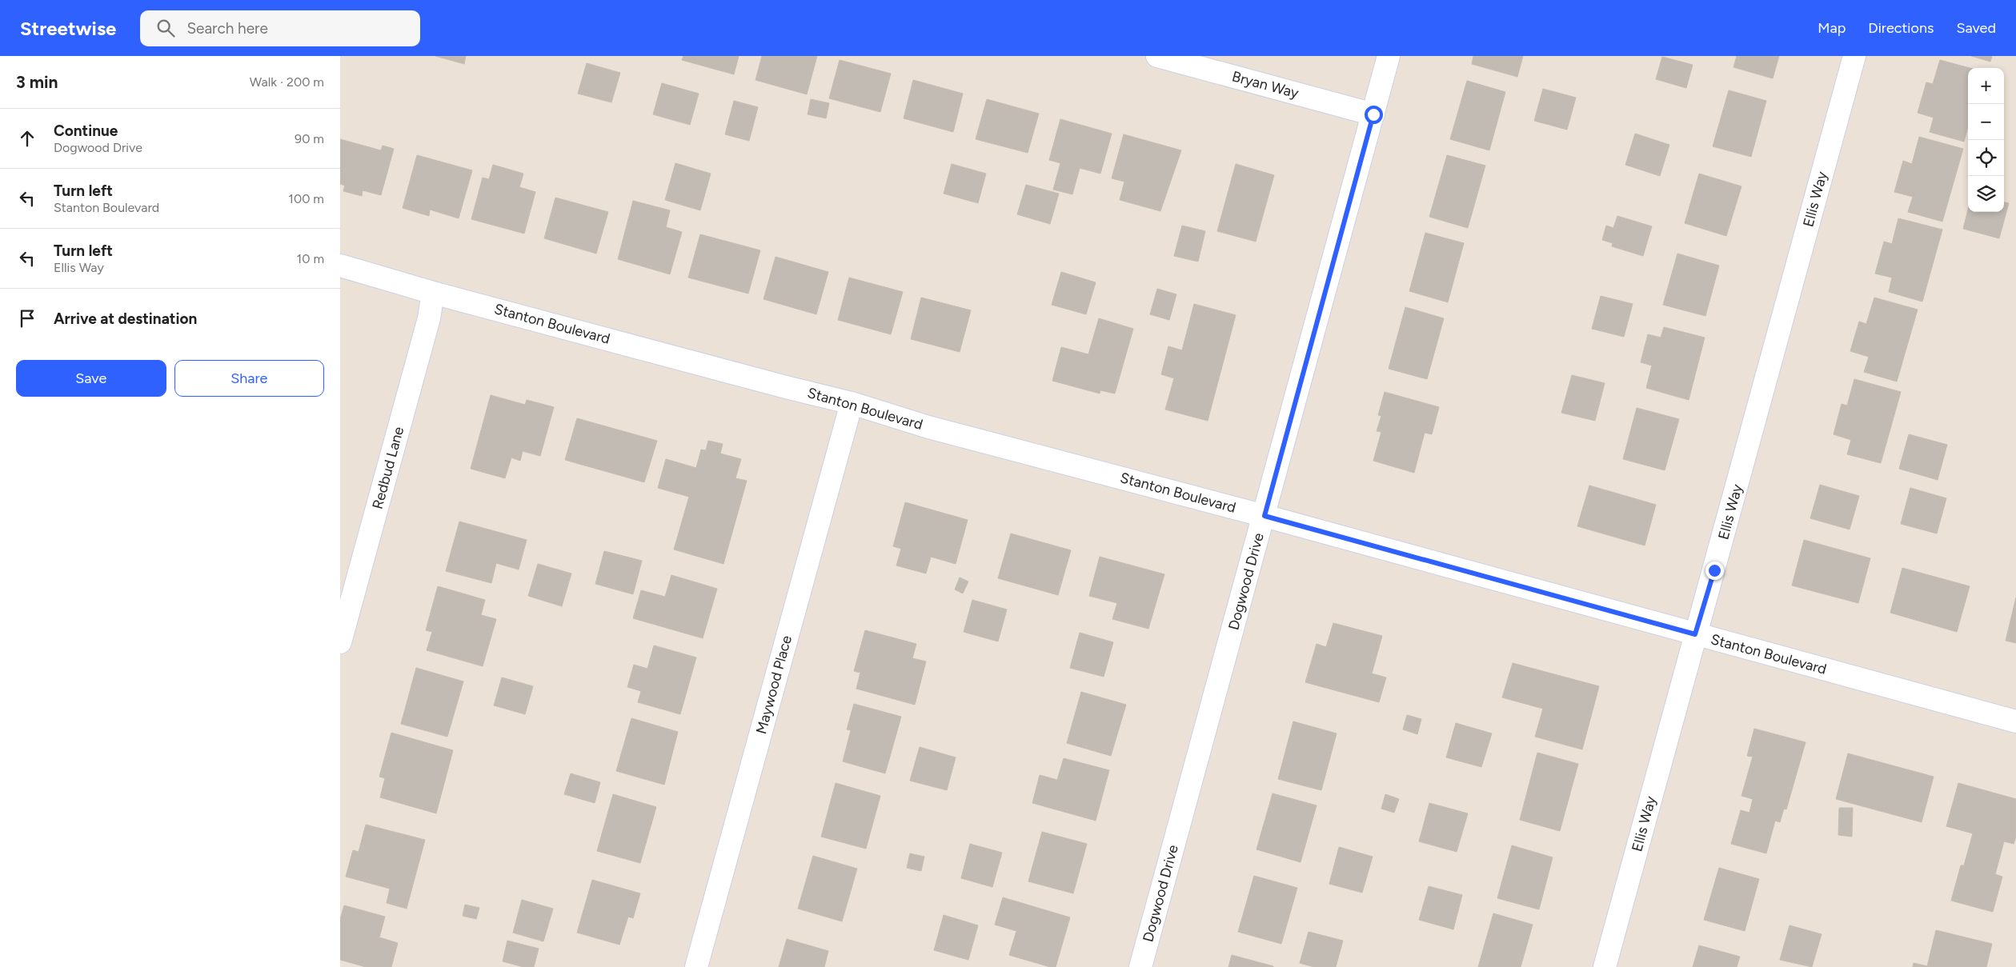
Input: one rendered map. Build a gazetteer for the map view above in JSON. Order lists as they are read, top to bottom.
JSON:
{
  "streets": {
    "street": [
      "Bryan Way",
      "Ellis Way",
      "Stanton Boulevard",
      "Redbud Lane",
      "Dogwood Drive",
      "Maywood Place"
    ]
  },
  "crossings": [
    ["Bryan Way", "Dogwood Drive"],
    ["Ellis Way", "Stanton Boulevard"],
    ["Stanton Boulevard", "Redbud Lane"],
    ["Stanton Boulevard", "Dogwood Drive"],
    ["Stanton Boulevard", "Maywood Place"]
  ],
  "page": {
    "header": "Streetwise",
    "search": "Search here",
    "nav": ["Map", "Directions", "Saved"],
    "heading": ["3 min", "Walk · 200 m"],
    "map_buttons": ["+", "−"],
    "list": [
      ["Continue", "Dogwood Drive", "90 m"],
      ["Turn left", "Stanton Boulevard", "100 m"],
      ["Turn left", "Ellis Way", "10 m"],
      "Arrive at destination"
    ],
    "buttons": ["Save", "Share"]
  }
}
